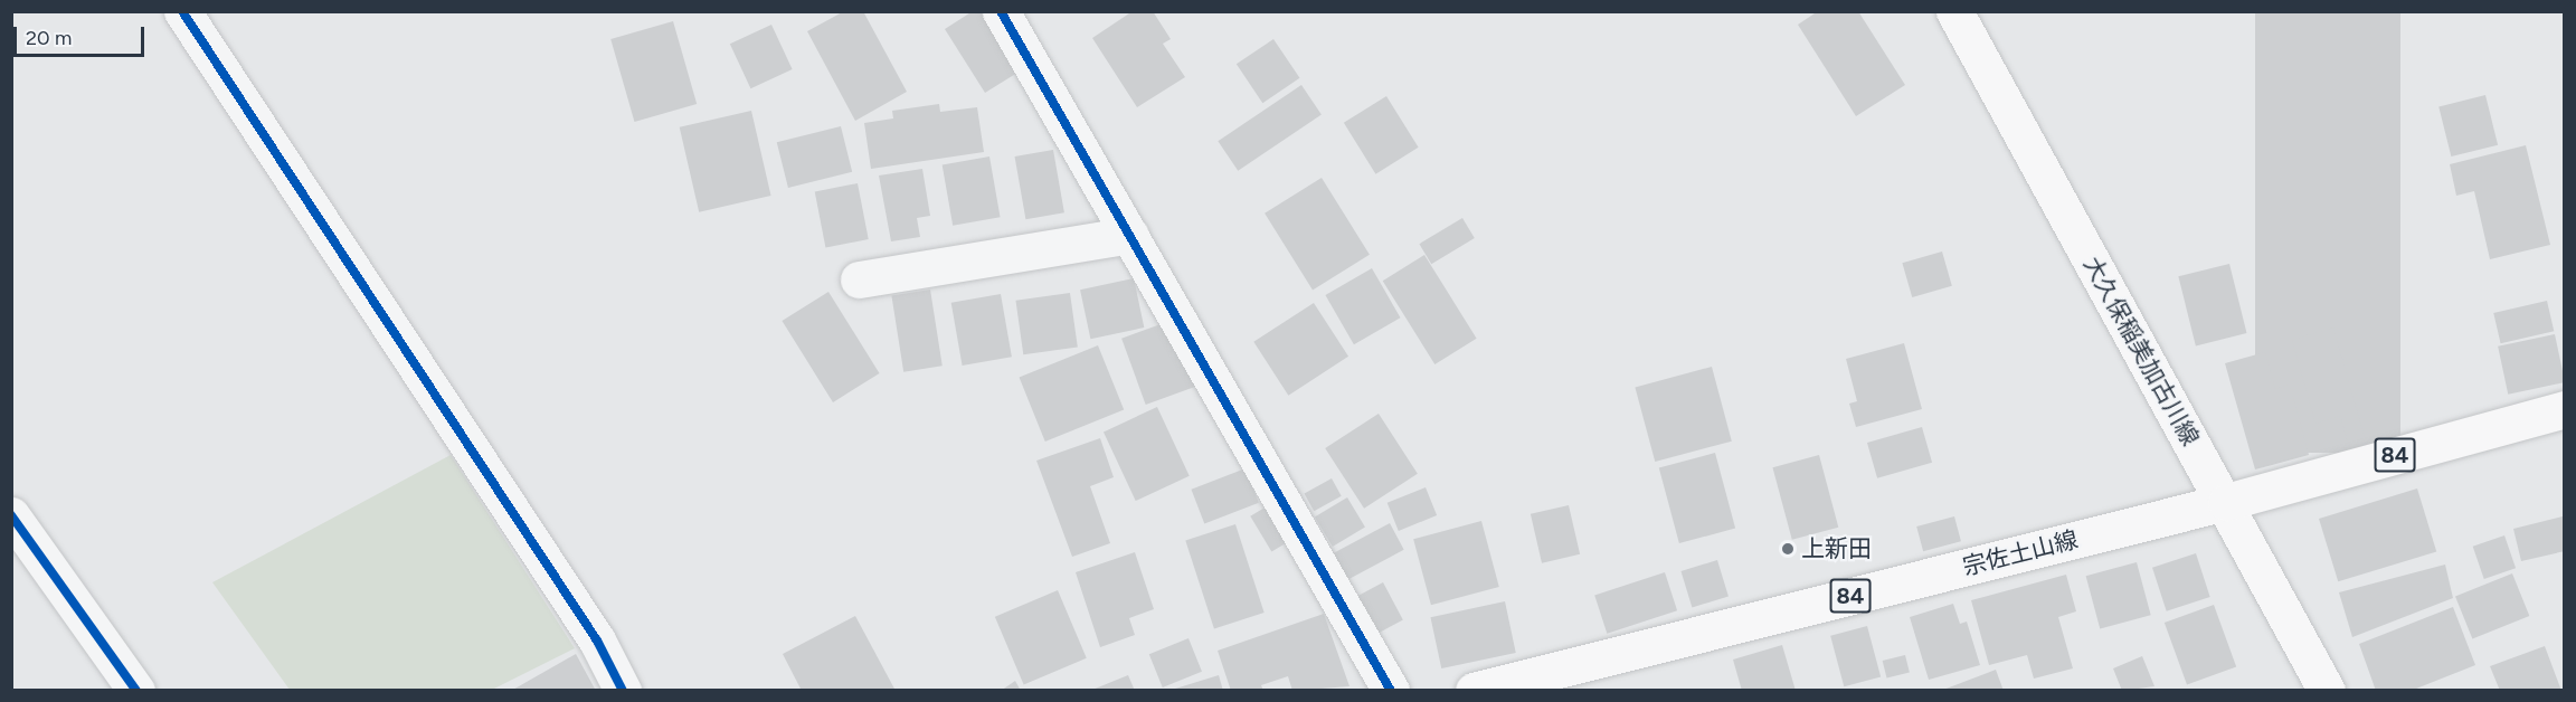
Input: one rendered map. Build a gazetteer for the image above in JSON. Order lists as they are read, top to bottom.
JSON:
{
  "streets": {
    "main road": ["大久保稲美加古川線", "84", "宗佐土山線"]
  },
  "crossings": [
    ["大久保稲美加古川線", "宗佐土山線"]
  ],
  "places": ["上新田"],
  "scale_bar": "20 m"
}
